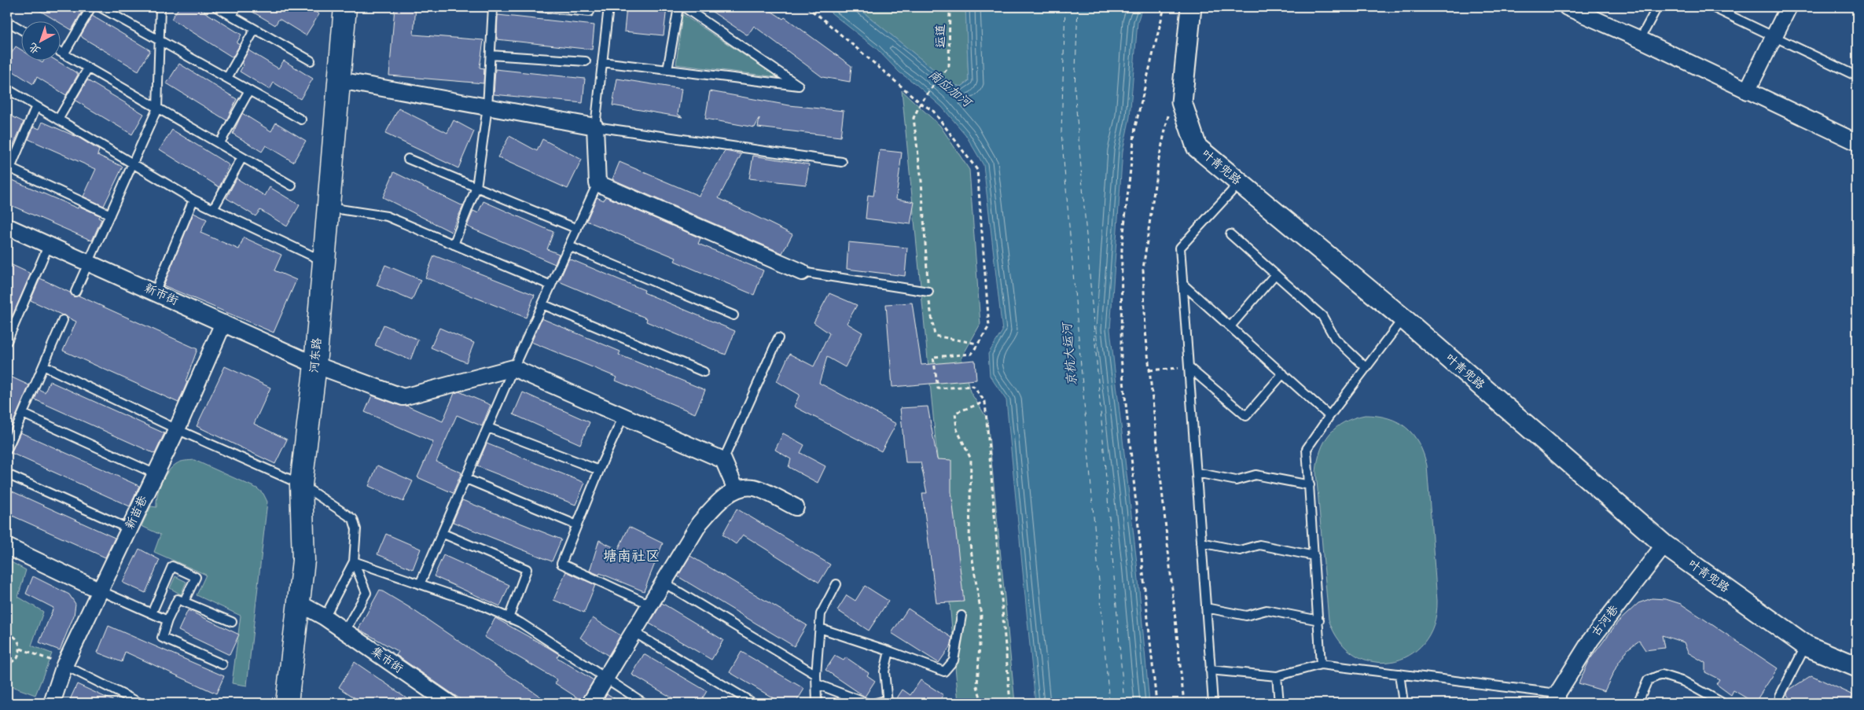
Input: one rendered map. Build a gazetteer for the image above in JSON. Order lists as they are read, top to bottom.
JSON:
{
  "streets": {
    "main road": ["河东路"],
    "street": [
      "叶青兜路",
      "新市街",
      "新苗巷",
      "古河巷",
      "集市街"
    ],
    "path": ["运道"]
  },
  "crossings": [
    ["叶青兜路", "古河巷"],
    ["新市街", "河东路"],
    ["新市街", "新苗巷"],
    ["河东路", "集市街"]
  ],
  "districts": ["塘南社区"],
  "water": ["南应加河", "京杭大运河"],
  "north": "bottom left"
}
